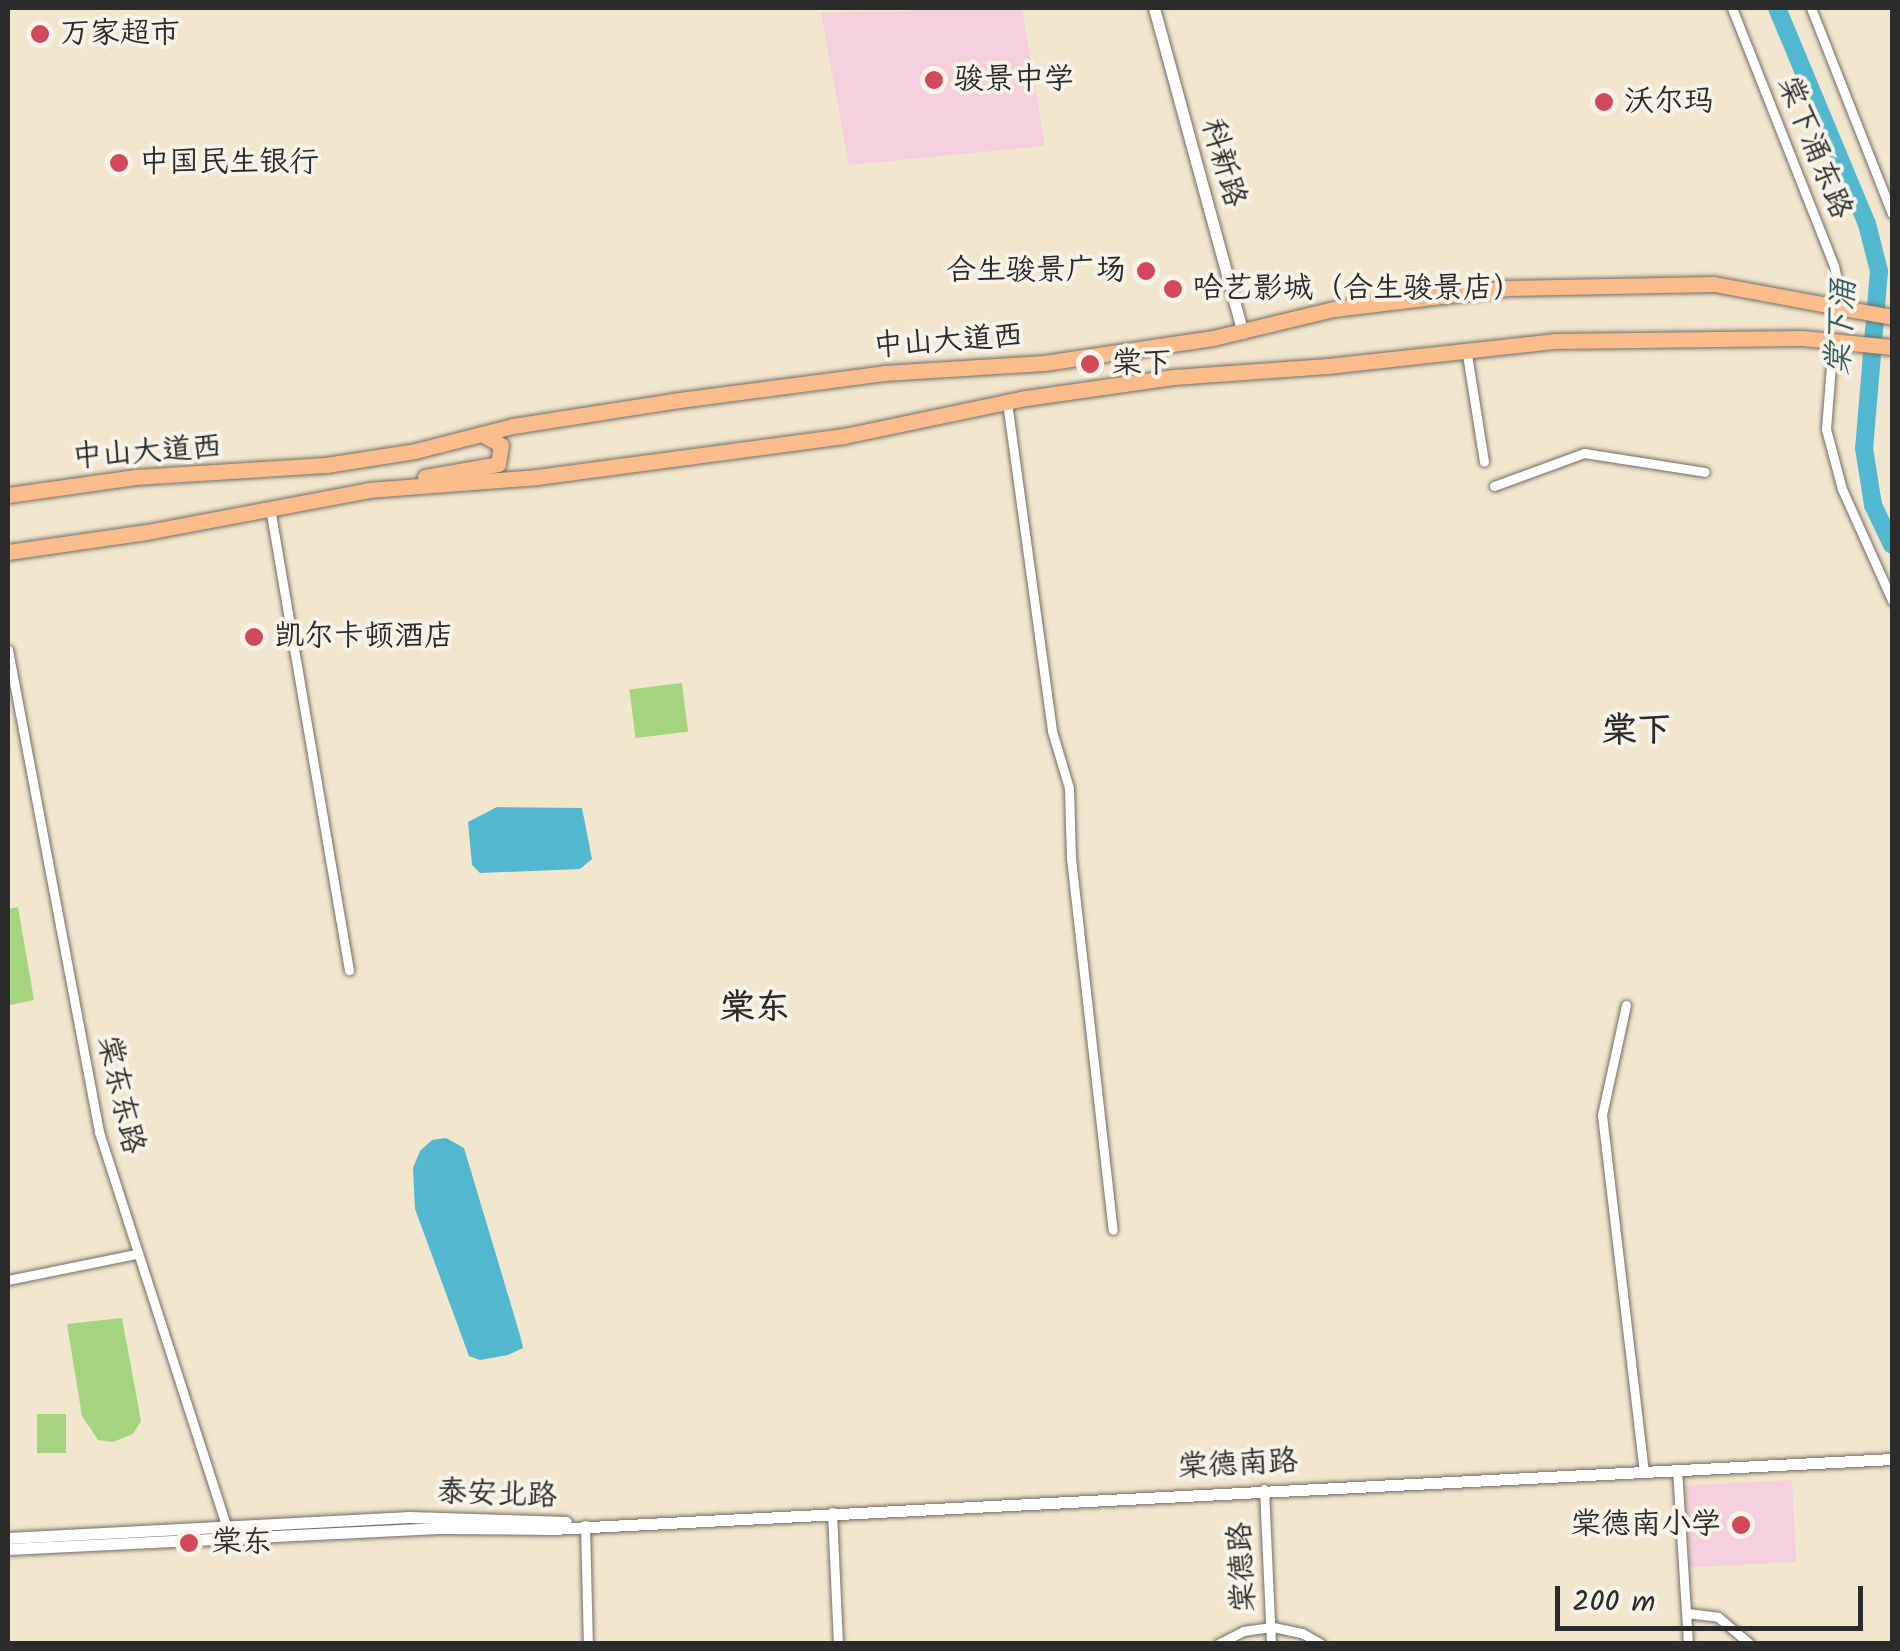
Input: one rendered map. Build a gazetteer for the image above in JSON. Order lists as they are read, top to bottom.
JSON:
{
  "streets": {
    "highway": ["中山大道西"],
    "street": [
      "棠下涌东路",
      "科新路",
      "棠东东路",
      "棠德南路",
      "泰安北路",
      "棠德路"
    ]
  },
  "crossings": [
    ["棠下涌东路", "中山大道西"],
    ["科新路", "中山大道西"],
    ["棠东东路", "泰安北路"],
    ["棠德南路", "泰安北路"],
    ["棠德南路", "棠德路"]
  ],
  "districts": ["棠下", "棠东"],
  "water": ["棠下涌"],
  "places": [
    "万家超市",
    "骏景中学",
    "沃尔玛",
    "中国民生银行",
    "合生骏景广场",
    "哈艺影城（合生骏景店）",
    "棠下",
    "凯尔卡顿酒店",
    "棠德南小学",
    "棠东"
  ],
  "scale_bar": "200 m"
}
